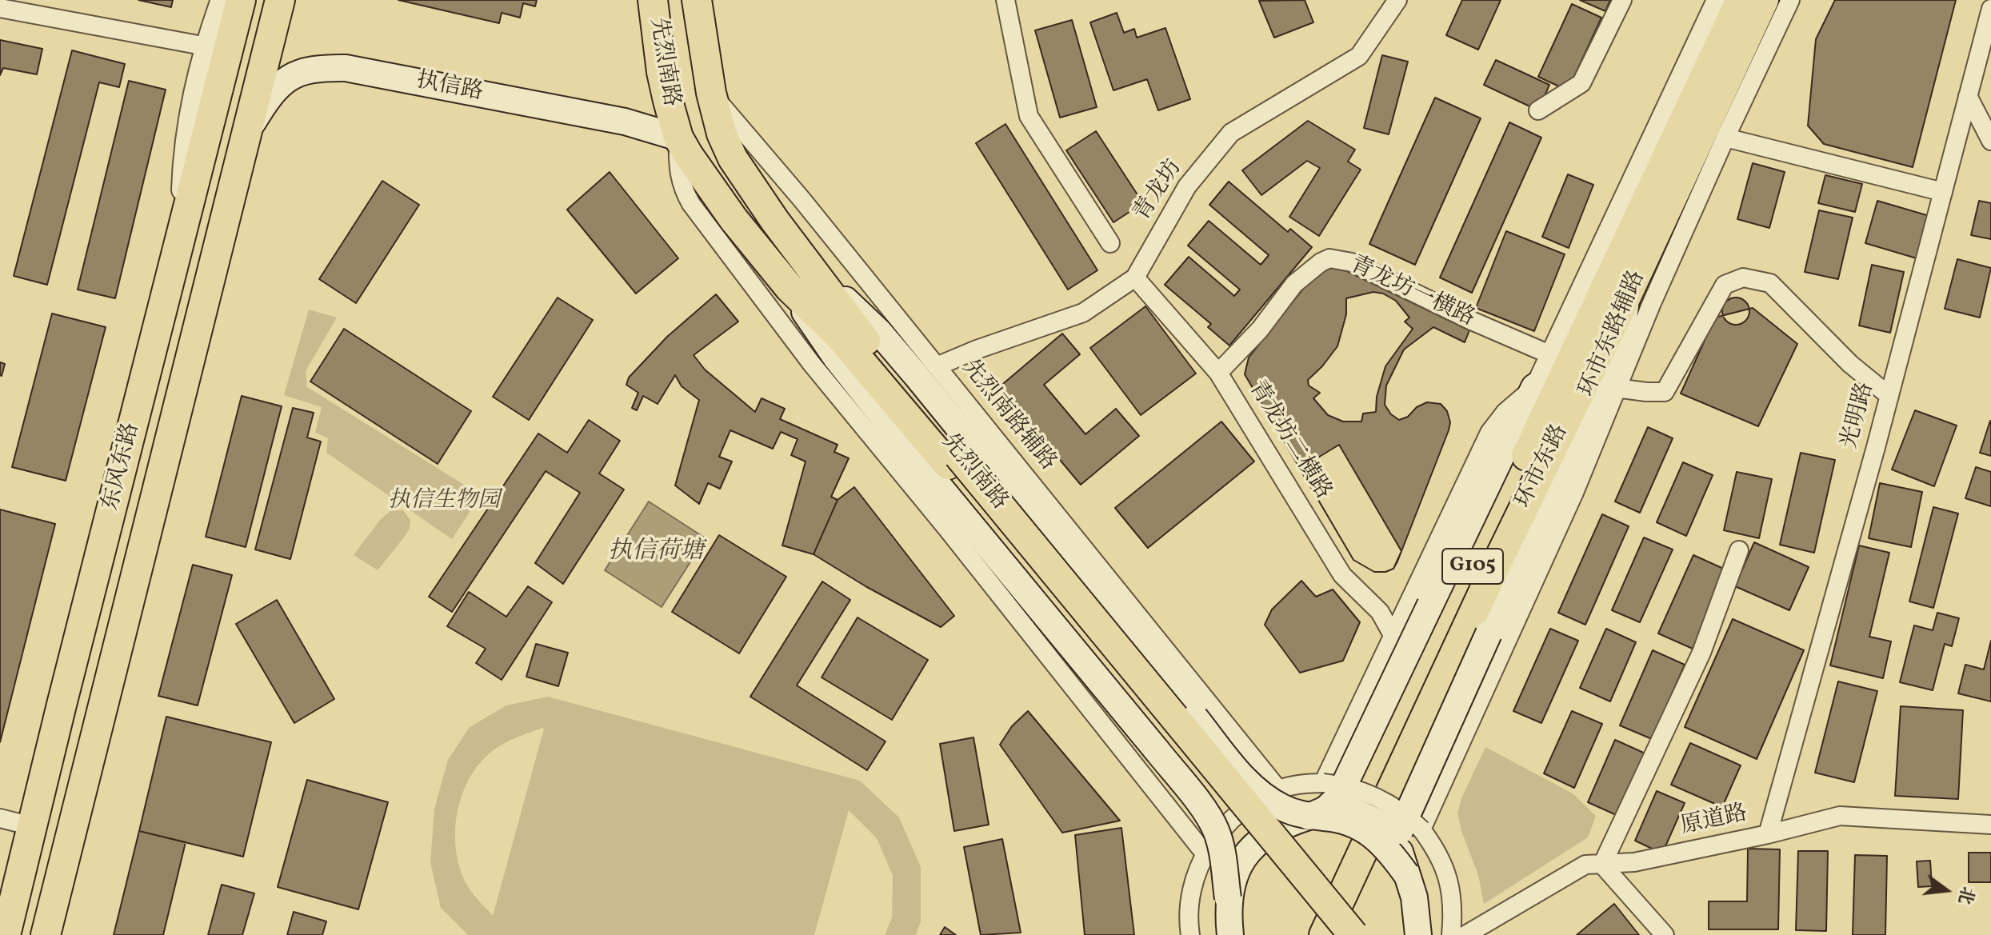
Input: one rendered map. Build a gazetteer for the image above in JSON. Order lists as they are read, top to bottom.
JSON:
{
  "streets": {
    "main road": [
      "先烈南路",
      "执信路",
      "东风东路",
      "环市东路",
      "G105"
    ],
    "street": [
      "青龙坊",
      "青龙坊一横路",
      "环市东路辅路",
      "先烈南路辅路",
      "光明路",
      "青龙坊二横路",
      "原道路"
    ]
  },
  "crossings": [
    ["先烈南路", "执信路"],
    ["先烈南路", "先烈南路辅路"],
    ["先烈南路", "环市东路"],
    ["执信路", "东风东路"],
    ["青龙坊", "先烈南路辅路"],
    ["青龙坊", "青龙坊二横路"],
    ["青龙坊一横路", "青龙坊二横路"],
    ["青龙坊一横路", "环市东路"],
    ["环市东路辅路", "环市东路"],
    ["光明路", "原道路"]
  ],
  "water": ["执信荷塘"],
  "parks": ["执信生物园"],
  "north": "right"
}
